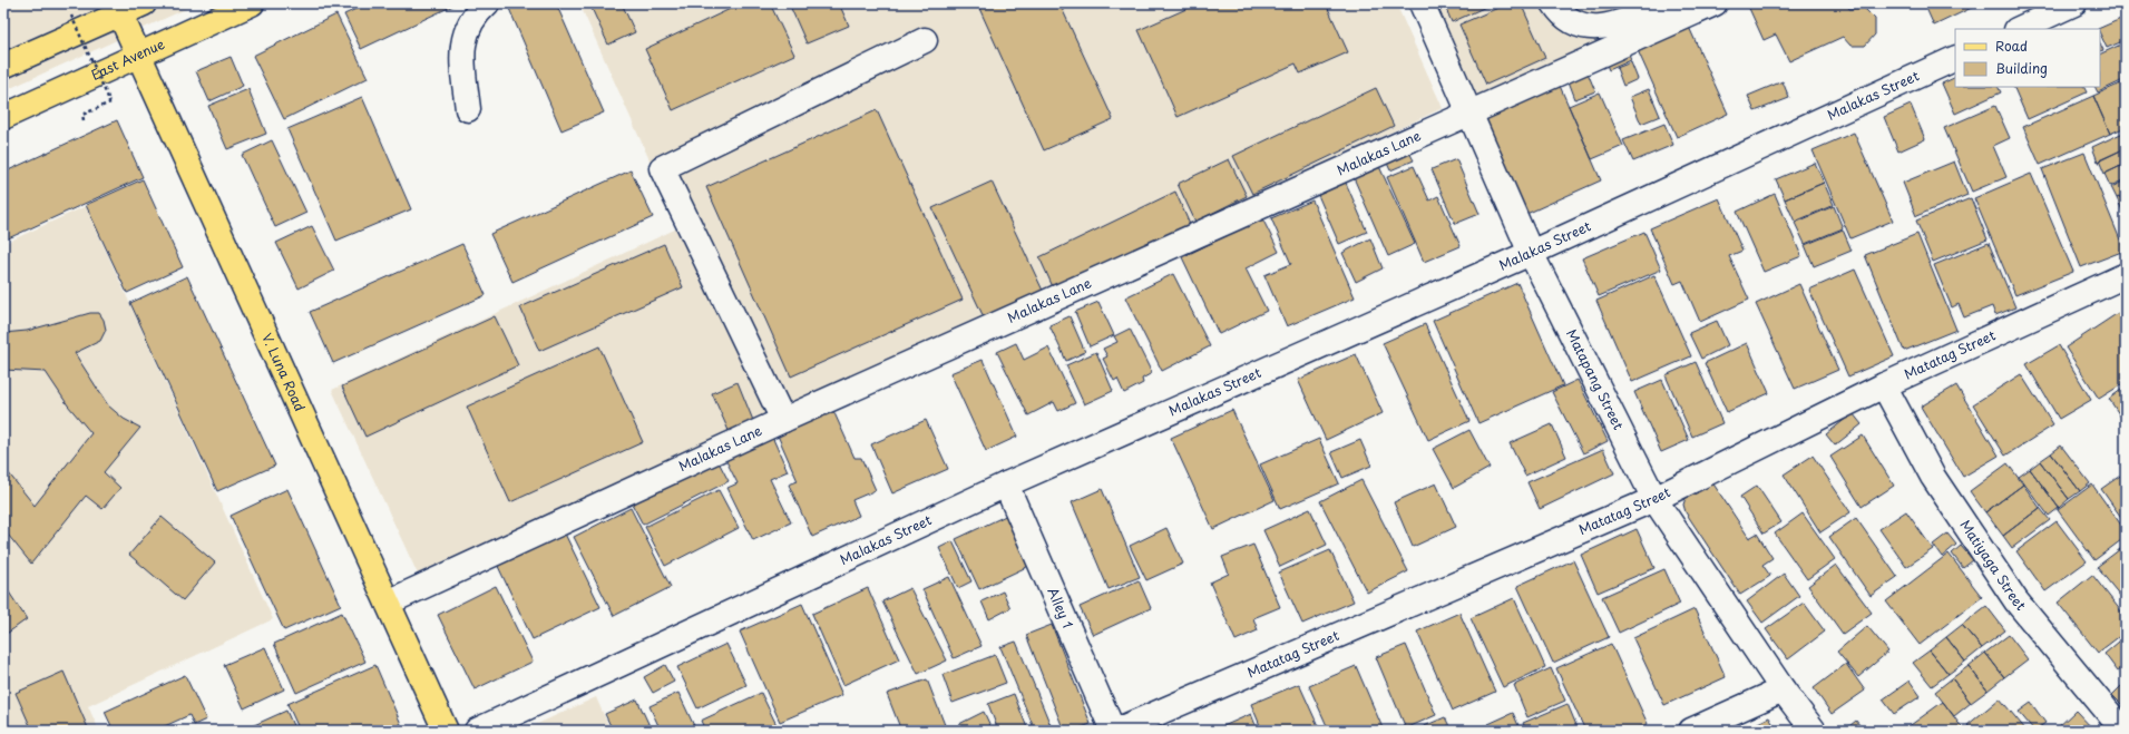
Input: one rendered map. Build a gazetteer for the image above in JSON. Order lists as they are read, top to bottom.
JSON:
{
  "streets": {
    "main road": ["East Avenue", "V. Luna Road"],
    "street": [
      "Malakas Street",
      "Malakas Lane",
      "Matatag Street",
      "Matapang Street",
      "Matiyaga Street",
      "Alley 1"
    ]
  },
  "crossings": [
    ["East Avenue", "V. Luna Road"],
    ["Malakas Street", "Matapang Street"],
    ["Malakas Street", "Alley 1"],
    ["Malakas Lane", "V. Luna Road"],
    ["Malakas Lane", "Matapang Street"],
    ["Matatag Street", "Matapang Street"],
    ["Matatag Street", "Matiyaga Street"],
    ["Matatag Street", "Alley 1"]
  ],
  "legend": ["Road", "Building"]
}
